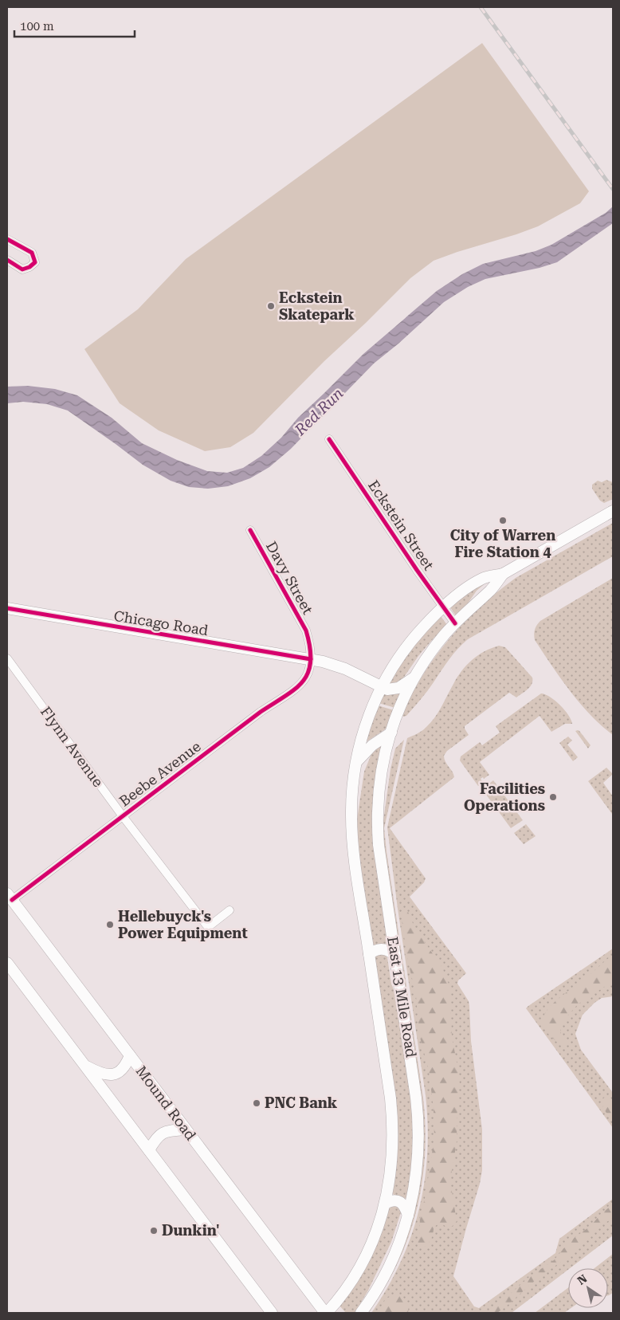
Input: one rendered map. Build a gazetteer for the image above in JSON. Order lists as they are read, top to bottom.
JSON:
{
  "streets": {
    "main road": ["Chicago Road", "East 13 Mile Road", "Mound Road"],
    "street": [
      "Eckstein Street",
      "Davy Street",
      "Flynn Avenue",
      "Beebe Avenue"
    ]
  },
  "crossings": [
    ["Davy Street", "Chicago Road"],
    ["Davy Street", "Beebe Avenue"],
    ["Chicago Road", "Beebe Avenue"],
    ["Chicago Road", "East 13 Mile Road"],
    ["Flynn Avenue", "Beebe Avenue"],
    ["Beebe Avenue", "Mound Road"],
    ["East 13 Mile Road", "Mound Road"]
  ],
  "water": ["Red Run"],
  "places": [
    "Eckstein Skatepark",
    "City of Warren Fire Station 4",
    "Facilities Operations",
    "Hellebuyck's Power Equipment",
    "PNC Bank",
    "Dunkin'"
  ],
  "scale_bar": "100 m",
  "north": "top left"
}
